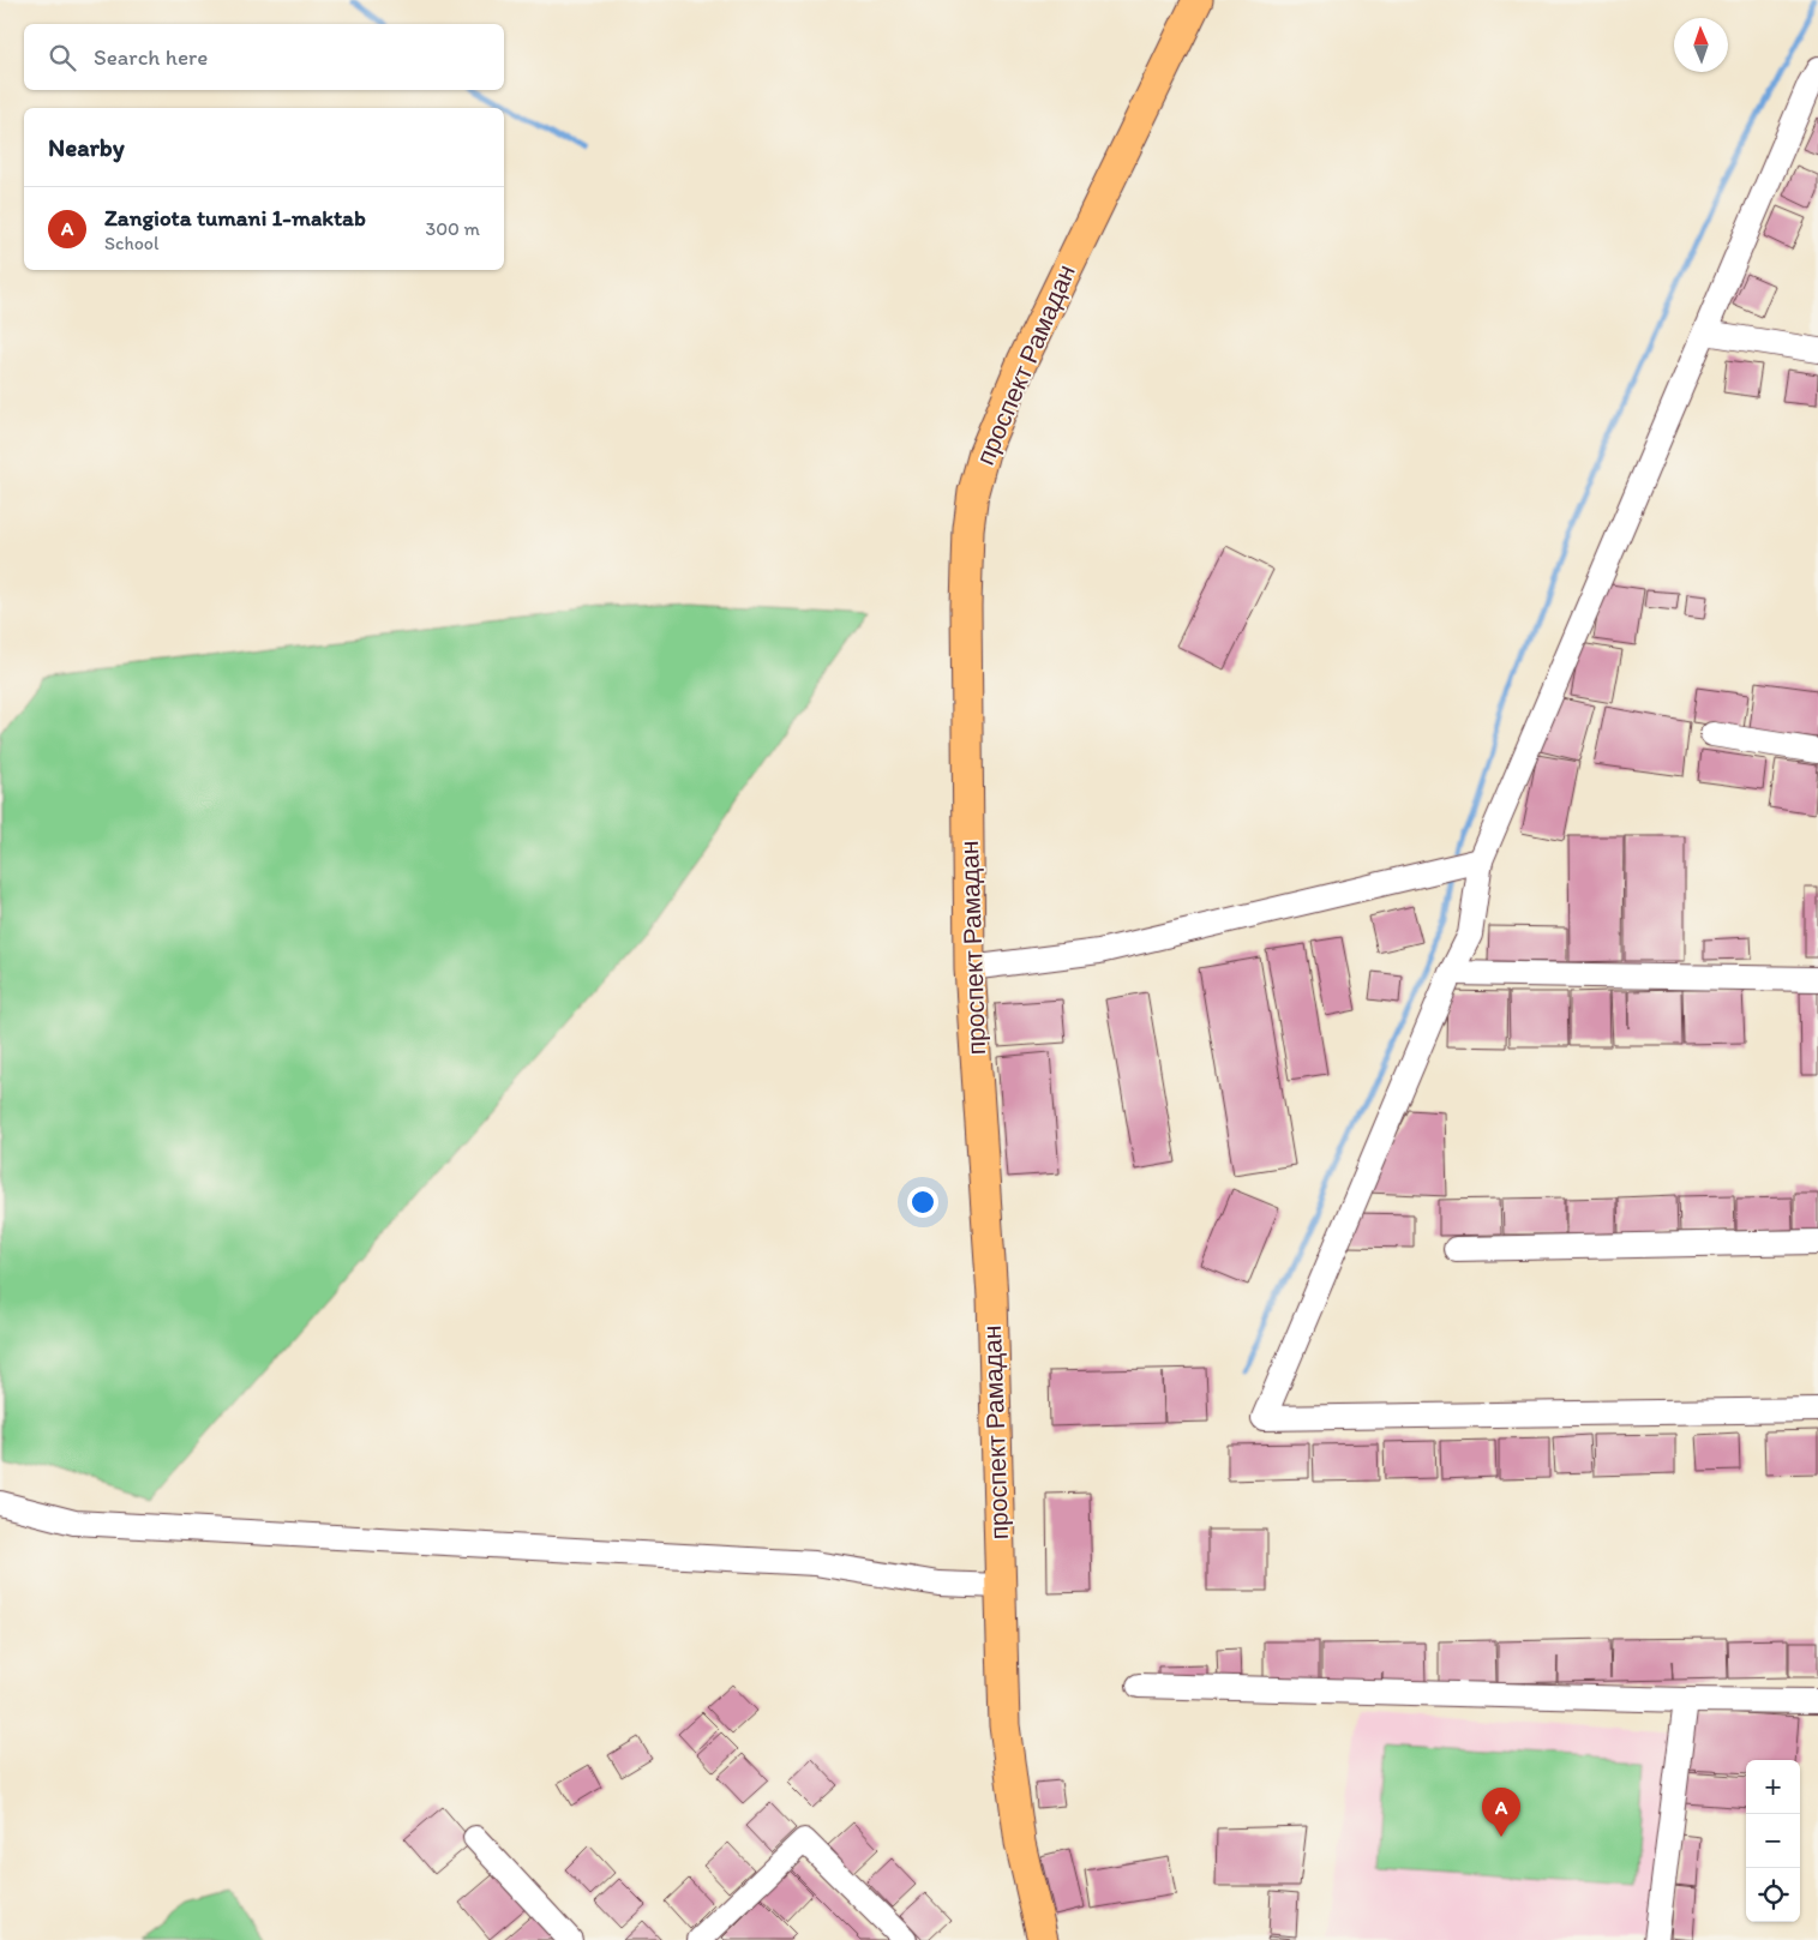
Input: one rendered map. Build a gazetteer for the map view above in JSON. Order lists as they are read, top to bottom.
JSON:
{
  "streets": {
    "main road": ["проспект Рамадан"]
  },
  "north": "top",
  "page": {
    "search": "Search here",
    "heading": "Nearby",
    "list": [
      {
        "mark": "A",
        "name": "Zangiota tumani 1-maktab",
        "note": "School",
        "value": "300 m"
      }
    ],
    "map_buttons": ["+", "−"],
    "pins": "A"
  }
}
